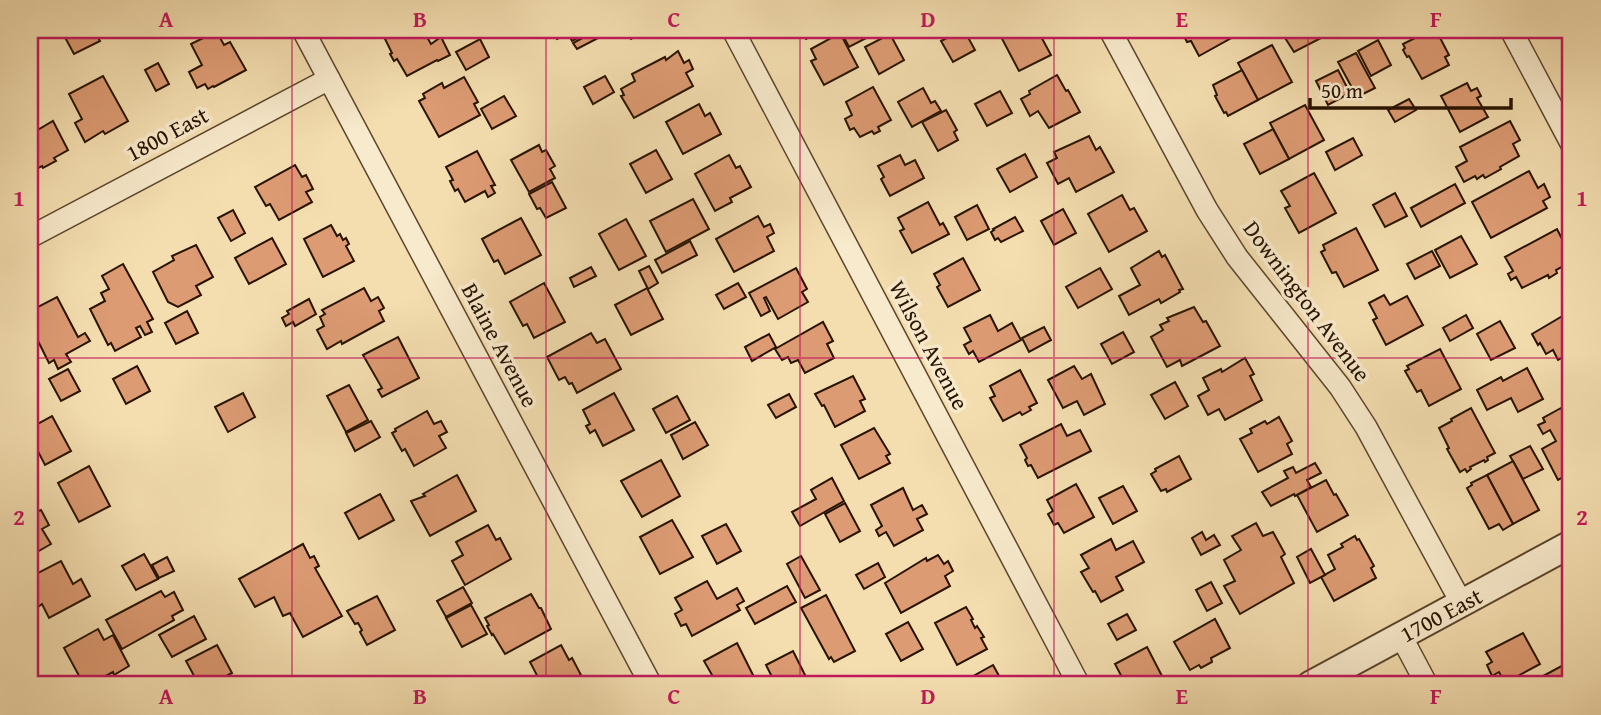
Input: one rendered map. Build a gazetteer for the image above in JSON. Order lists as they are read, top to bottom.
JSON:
{
  "streets": {
    "street": [
      "1800 East",
      "Downington Avenue",
      "Blaine Avenue",
      "Wilson Avenue",
      "1700 East"
    ]
  },
  "crossings": [
    ["1800 East", "Blaine Avenue"],
    ["Downington Avenue", "1700 East"]
  ],
  "scale_bar": "50 m",
  "grid": {
    "columns": [
      "A",
      "B",
      "C",
      "D",
      "E",
      "F"
    ],
    "rows": ["1", "2"]
  }
}
